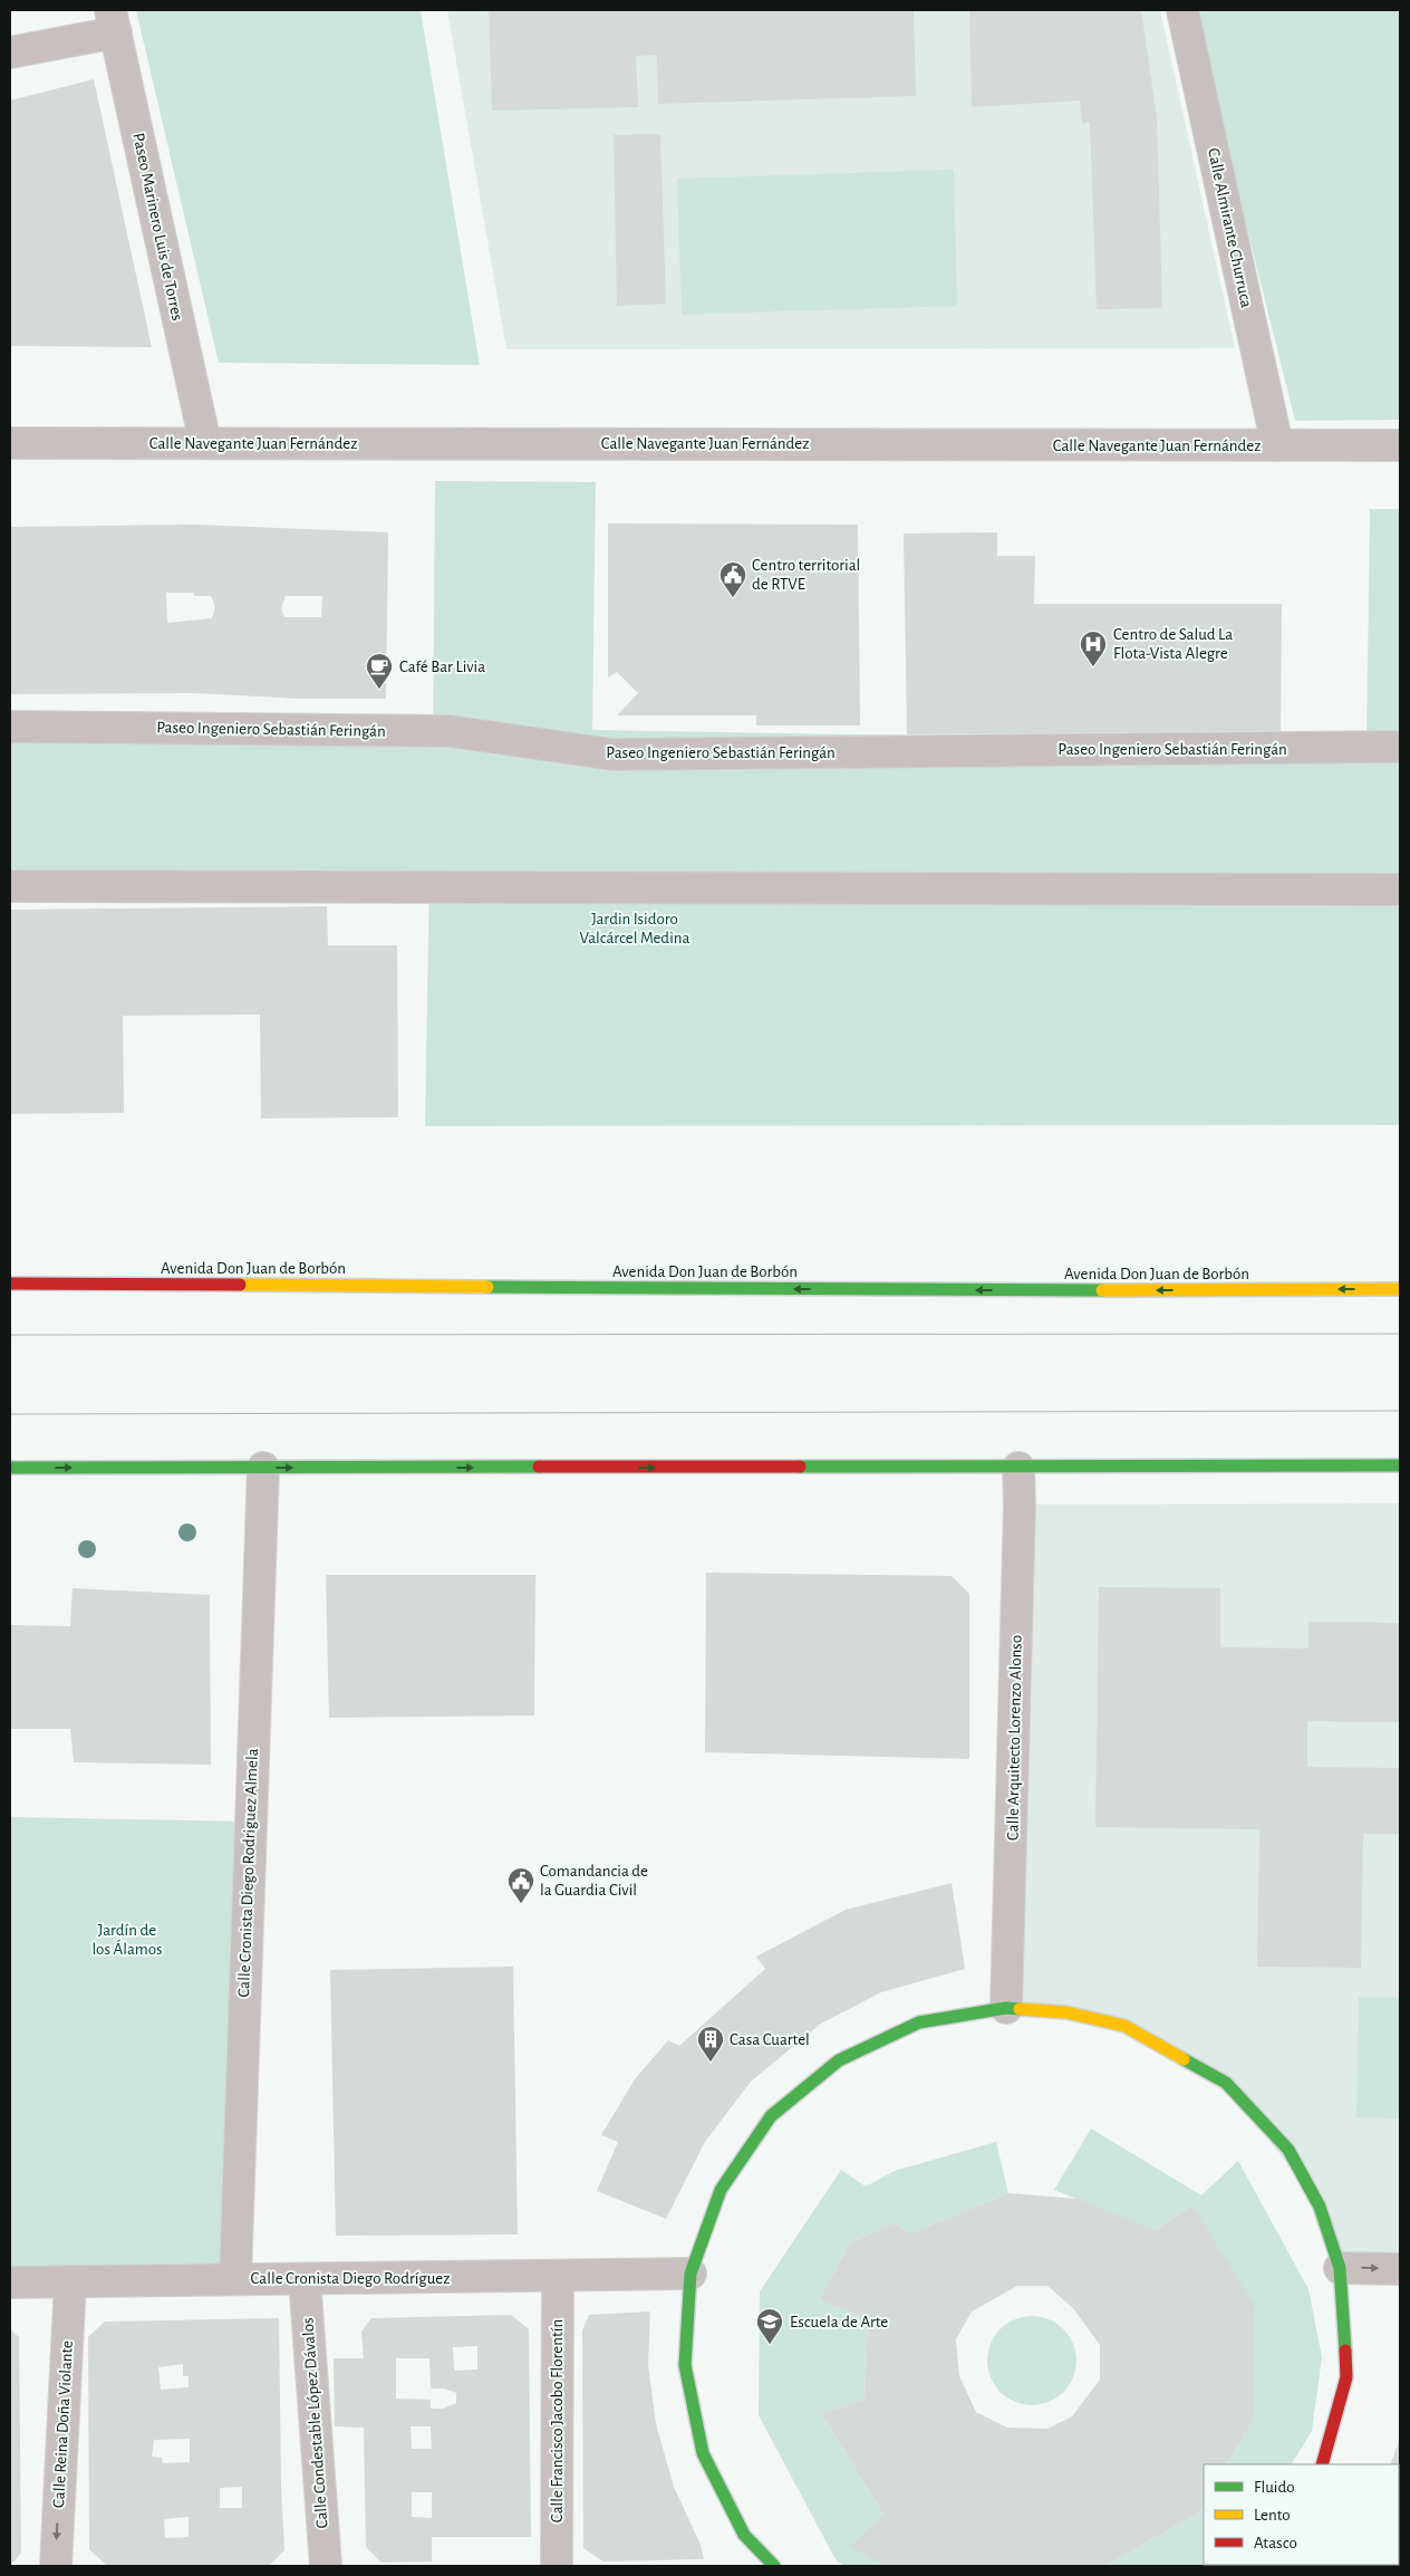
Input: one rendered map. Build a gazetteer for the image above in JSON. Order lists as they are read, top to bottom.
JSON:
{
  "streets": {
    "main road": ["Avenida Don Juan de Borbón"],
    "street": [
      "Paseo Marinero Luis de Torres",
      "Calle Almirante Churruca",
      "Calle Navegante Juan Fernández",
      "Paseo Ingeniero Sebastián Feringán",
      "Calle Arquitecto Lorenzo Alonso",
      "Calle Cronista Diego Rodriguez Almela",
      "Calle Cronista Diego Rodríguez",
      "Calle Francisco Jacobo Florentín",
      "Calle Condestable López Dávalos",
      "Calle Reina Doña Violante"
    ]
  },
  "crossings": [
    ["Paseo Marinero Luis de Torres", "Calle Navegante Juan Fernández"],
    ["Calle Almirante Churruca", "Calle Navegante Juan Fernández"],
    ["Calle Cronista Diego Rodriguez Almela", "Calle Cronista Diego Rodríguez"],
    ["Calle Cronista Diego Rodríguez", "Calle Francisco Jacobo Florentín"],
    ["Calle Cronista Diego Rodríguez", "Calle Condestable López Dávalos"],
    ["Calle Cronista Diego Rodríguez", "Calle Reina Doña Violante"]
  ],
  "one_way": ["Avenida Don Juan de Borbón", "Calle Reina Doña Violante"],
  "parks": ["Jardin Isidoro Valcárcel Medina", "Jardín de los Álamos"],
  "places": {
    "public building": ["Centro territorial de RTVE", "Comandancia de la Guardia Civil"],
    "hospital": ["Centro de Salud La Flota-Vista Alegre"],
    "cafe": ["Café Bar Livia"],
    "building": ["Casa Cuartel"],
    "school or university": ["Escuela de Arte"]
  },
  "legend": ["Fluido", "Lento", "Atasco"]
}
